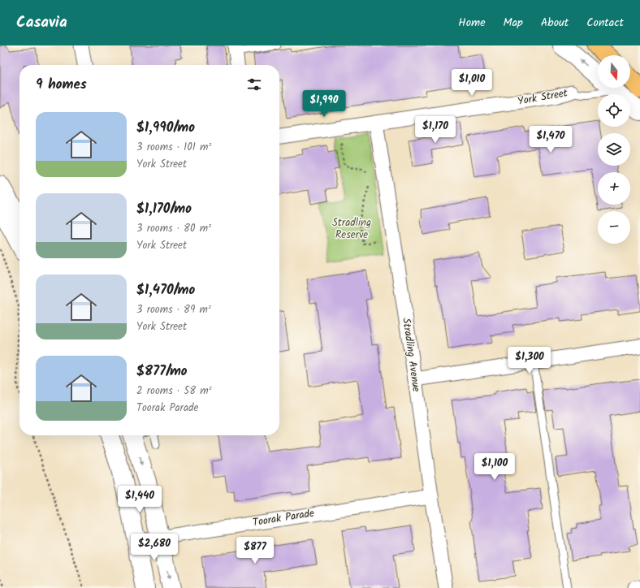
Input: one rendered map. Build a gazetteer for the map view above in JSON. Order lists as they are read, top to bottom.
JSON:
{
  "streets": {
    "street": ["York Street", "Stradling Avenue", "Toorak Parade"]
  },
  "crossings": [
    ["York Street", "Stradling Avenue"],
    ["Stradling Avenue", "Toorak Parade"]
  ],
  "parks": ["Stradling Reserve"],
  "north": "bottom",
  "page": {
    "header": "Casavia",
    "nav": [
      "Home",
      "Map",
      "About",
      "Contact"
    ],
    "map_buttons": ["+", "−"],
    "heading": "9 homes",
    "price": [
      "$1,010",
      "$1,990",
      "$1,170",
      "$1,470",
      "$1,300",
      "$1,100",
      "$1,440",
      "$2,680",
      "$877"
    ],
    "list": [
      {
        "name": "$1,990/mo",
        "note": "3 rooms · 101 m² · York Street"
      },
      {
        "name": "$1,170/mo",
        "note": "3 rooms · 80 m² · York Street"
      },
      {
        "name": "$1,470/mo",
        "note": "3 rooms · 89 m² · York Street"
      },
      {
        "name": "$877/mo",
        "note": "2 rooms · 58 m² · Toorak Parade"
      }
    ]
  }
}
